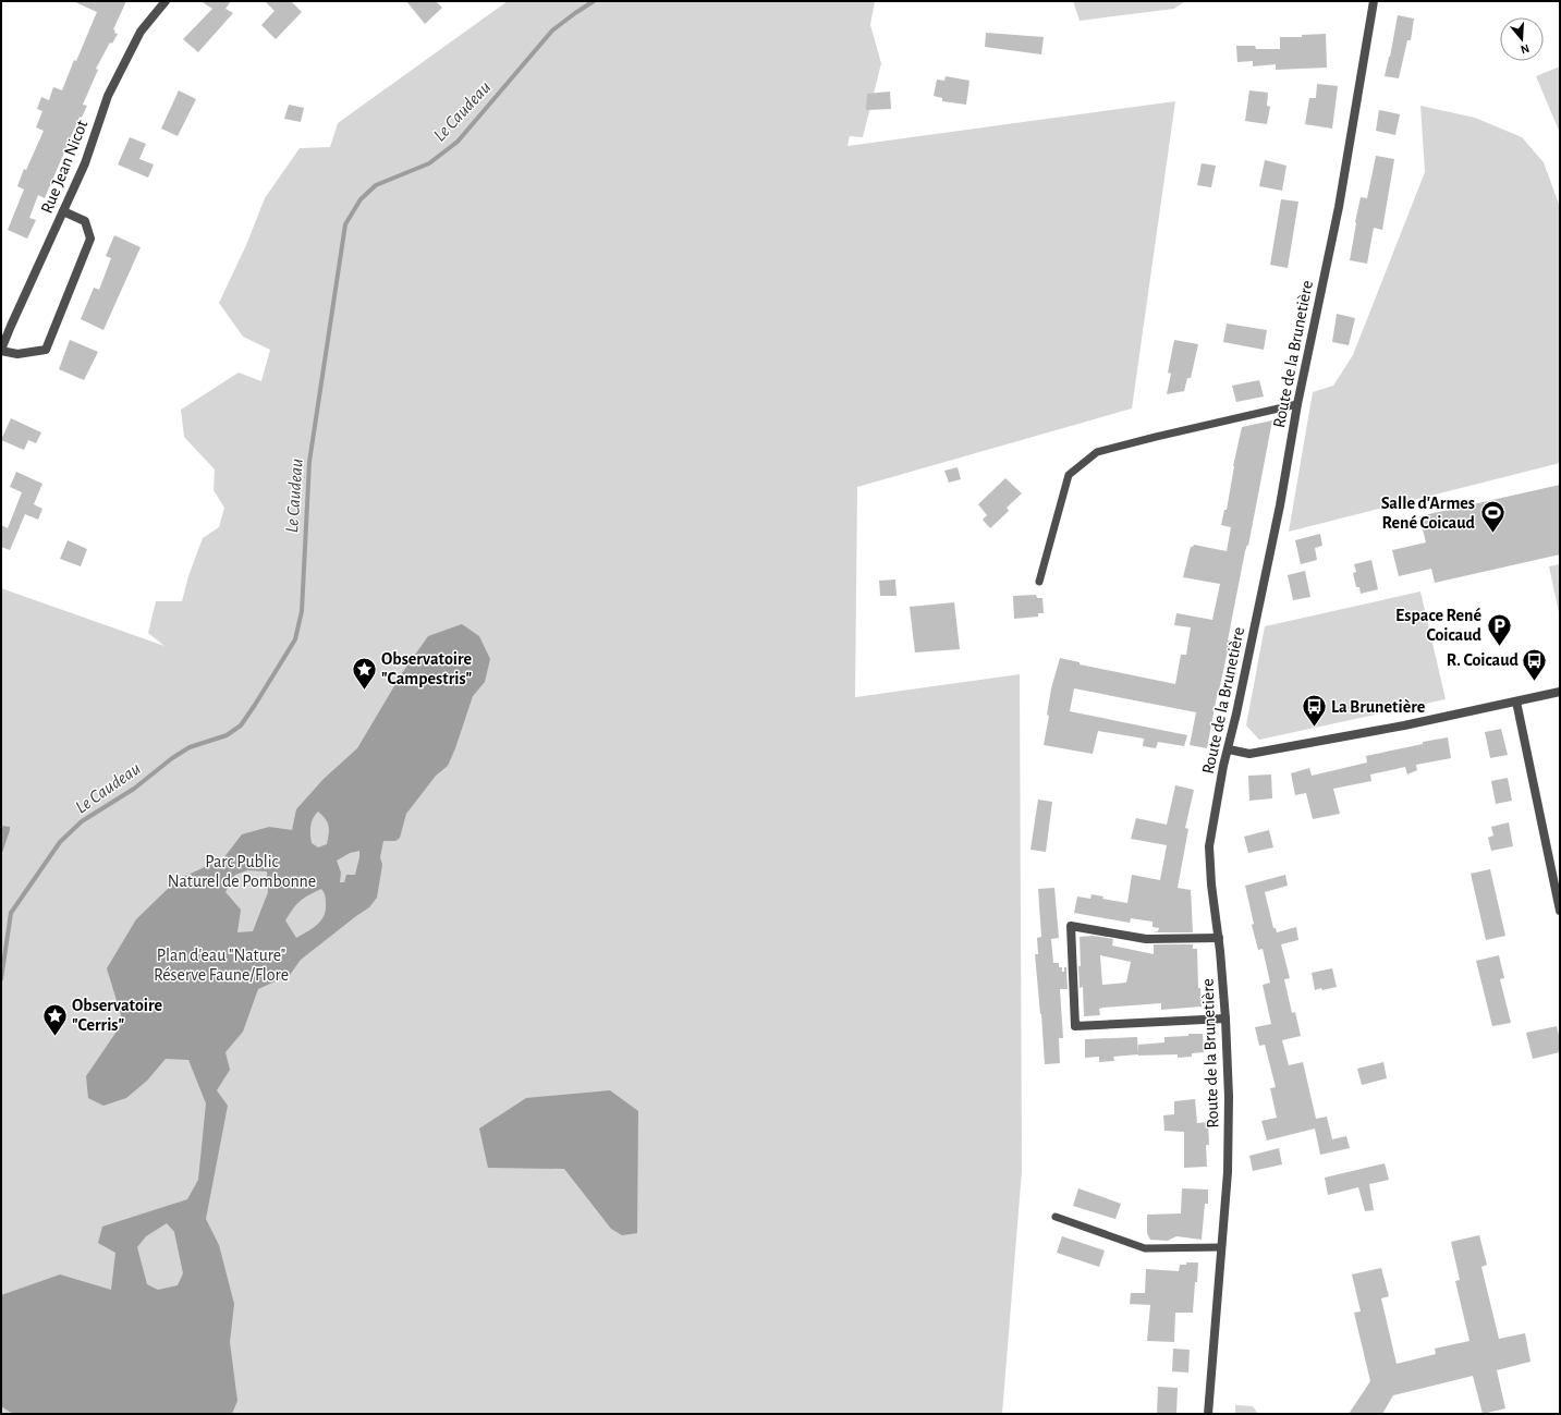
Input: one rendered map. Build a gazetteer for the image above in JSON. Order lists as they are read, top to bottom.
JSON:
{
  "streets": {
    "street": ["Rue Jean Nicot", "Route de la Brunetière"]
  },
  "water": ["Le Caudeau"],
  "parks": ["Parc Public Naturel de Pombonne", "Plan d'eau \"Nature\" Réserve Faune/Flore"],
  "places": {
    "sports": ["Salle d'Armes René Coicaud"],
    "parking": ["Espace René Coicaud"],
    "bus stop": ["R. Coicaud", "La Brunetière"],
    "place": ["Observatoire \"Campestris\"", "Observatoire \"Cerris\""]
  },
  "north": "bottom"
}
